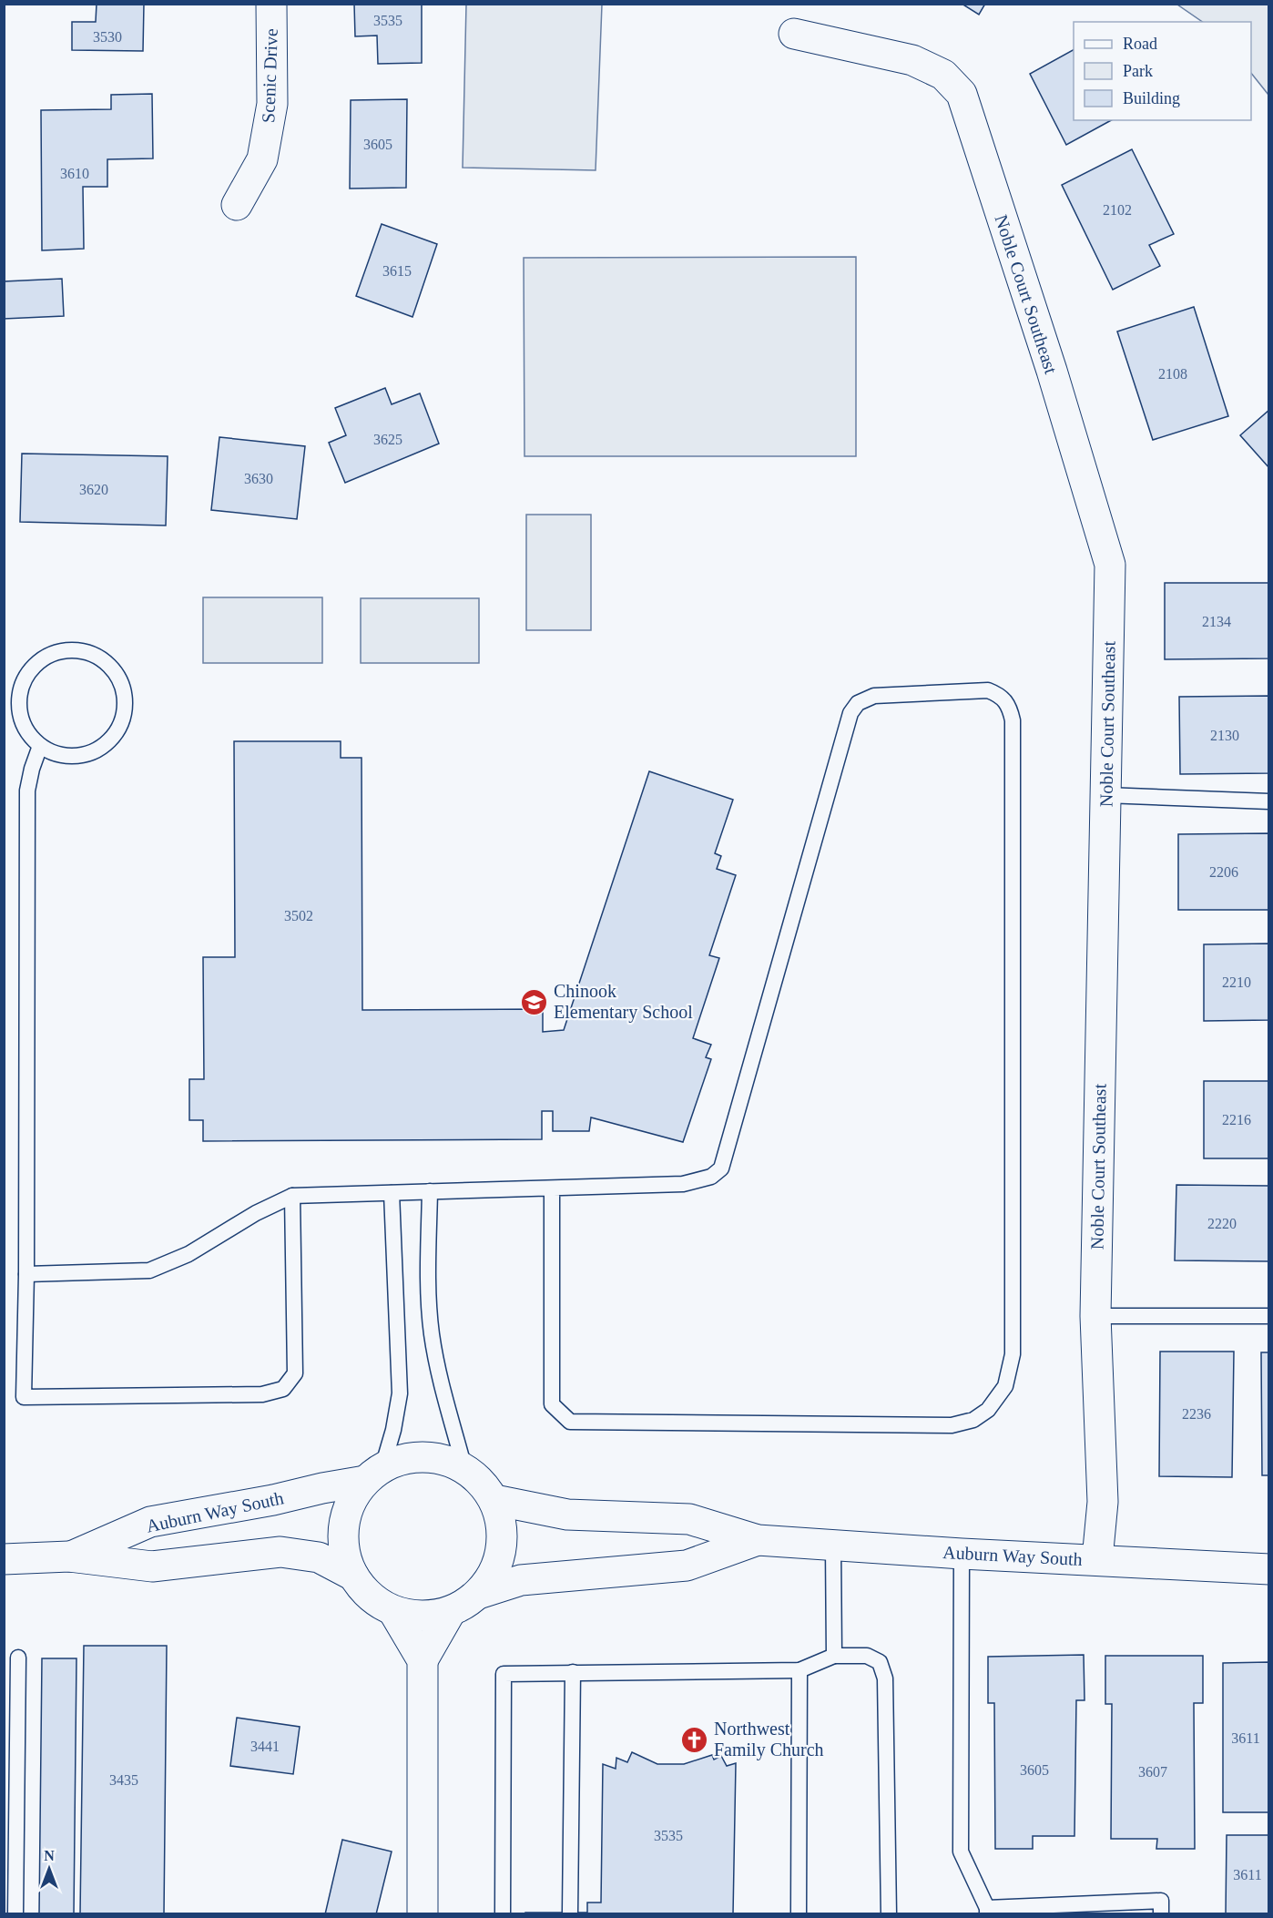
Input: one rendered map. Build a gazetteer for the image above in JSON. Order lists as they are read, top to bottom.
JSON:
{
  "streets": {
    "street": ["Scenic Drive", "Noble Court Southeast", "Auburn Way South"]
  },
  "crossings": [
    ["Noble Court Southeast", "Auburn Way South"]
  ],
  "places": {
    "school or university": ["Chinook Elementary School"],
    "church": ["Northwest Family Church"]
  },
  "house_numbers": [
    "3535",
    "3530",
    "3605",
    "3610",
    "2102",
    "3615",
    "2108",
    "3625",
    "3630",
    "3620",
    "2134",
    "2130",
    "2206",
    "3502",
    "2210",
    "2216",
    "2220",
    "2236",
    "3611",
    "3441",
    "3605",
    "3607",
    "3435",
    "3535",
    "3611"
  ],
  "legend": ["Road", "Park", "Building"],
  "north": "top"
}
